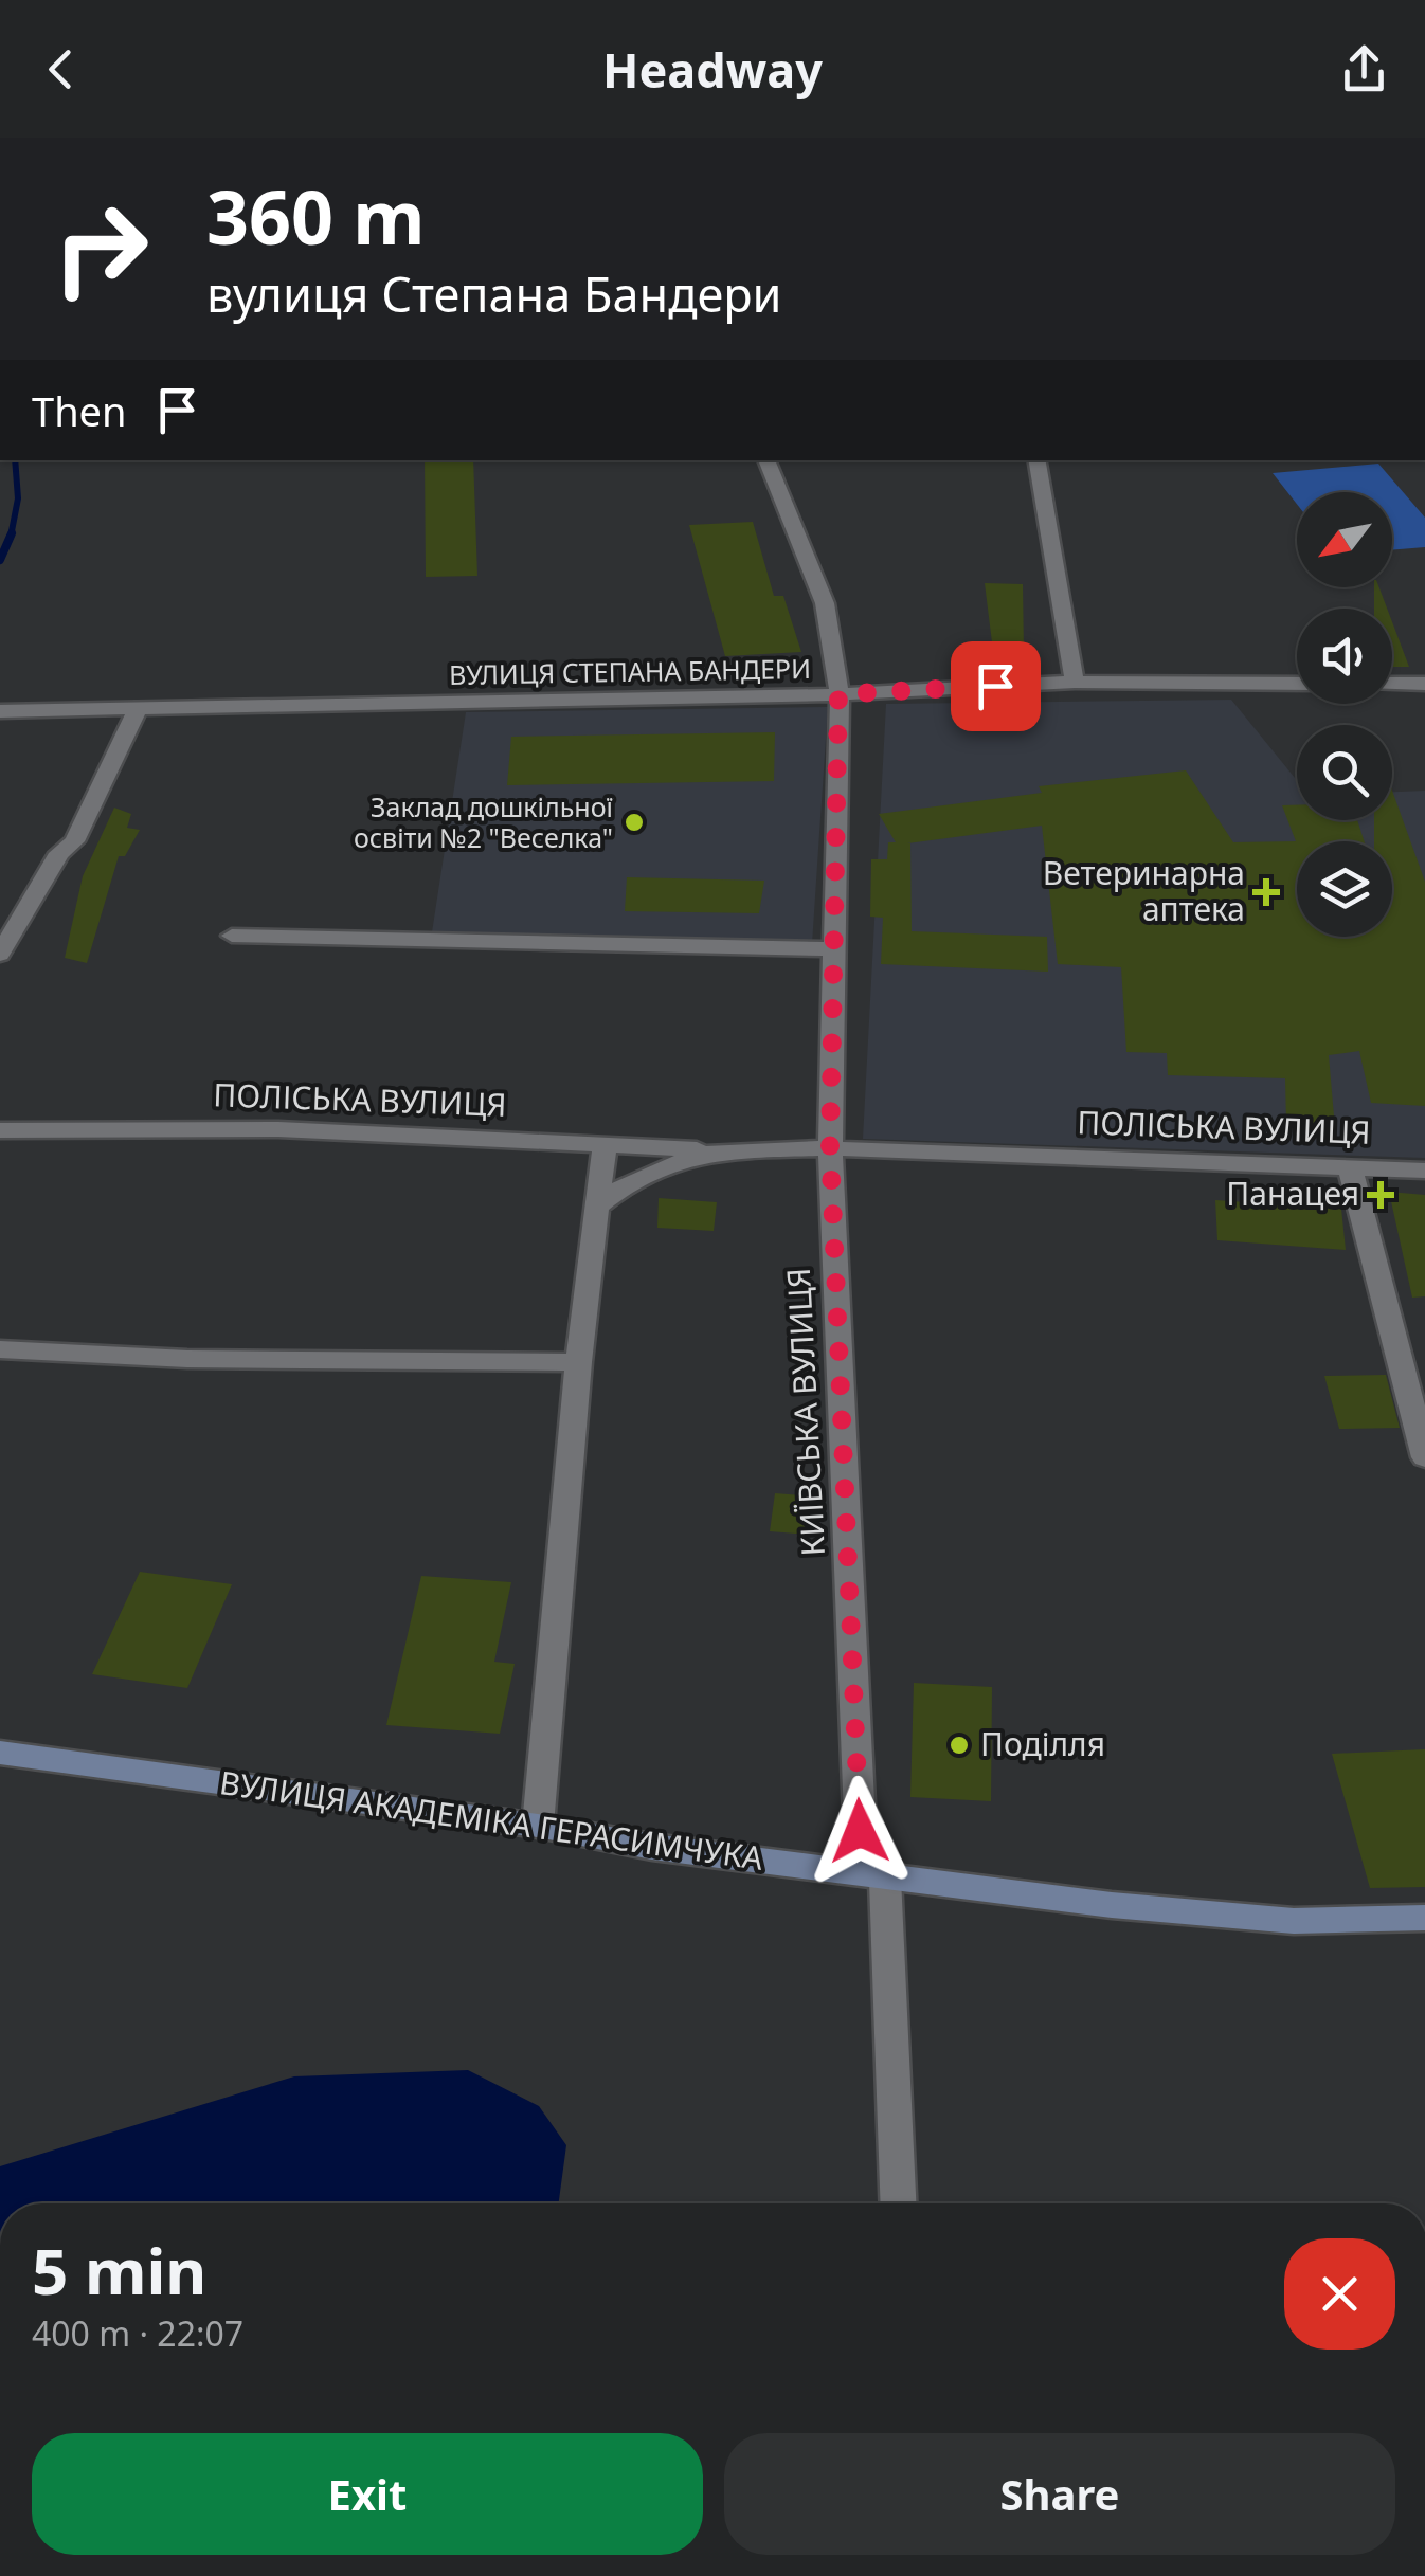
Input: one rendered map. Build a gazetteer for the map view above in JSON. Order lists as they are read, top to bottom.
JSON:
{
  "streets": {
    "main road": ["ВУЛИЦЯ АКАДЕМІКА ГЕРАСИМЧУКА"],
    "street": ["ВУЛИЦЯ СТЕПАНА БАНДЕРИ", "ПОЛІСЬКА ВУЛИЦЯ", "КИЇВСЬКА ВУЛИЦЯ"]
  },
  "crossings": [
    ["ВУЛИЦЯ СТЕПАНА БАНДЕРИ", "КИЇВСЬКА ВУЛИЦЯ"],
    ["ПОЛІСЬКА ВУЛИЦЯ", "КИЇВСЬКА ВУЛИЦЯ"],
    ["КИЇВСЬКА ВУЛИЦЯ", "ВУЛИЦЯ АКАДЕМІКА ГЕРАСИМЧУКА"]
  ],
  "places": {
    "other": ["Заклад дошкільної освіти №2 \"Веселка\"", "Поділля"],
    "health": ["Ветеринарна аптека", "Панацея"]
  },
  "north": "bottom left",
  "page": {
    "header": "Headway",
    "turn": ["360 m", "вулиця Степана Бандери"],
    "then": "Then",
    "heading": ["5 min", "400 m · 22:07"],
    "buttons": ["Exit", "Share"]
  }
}
